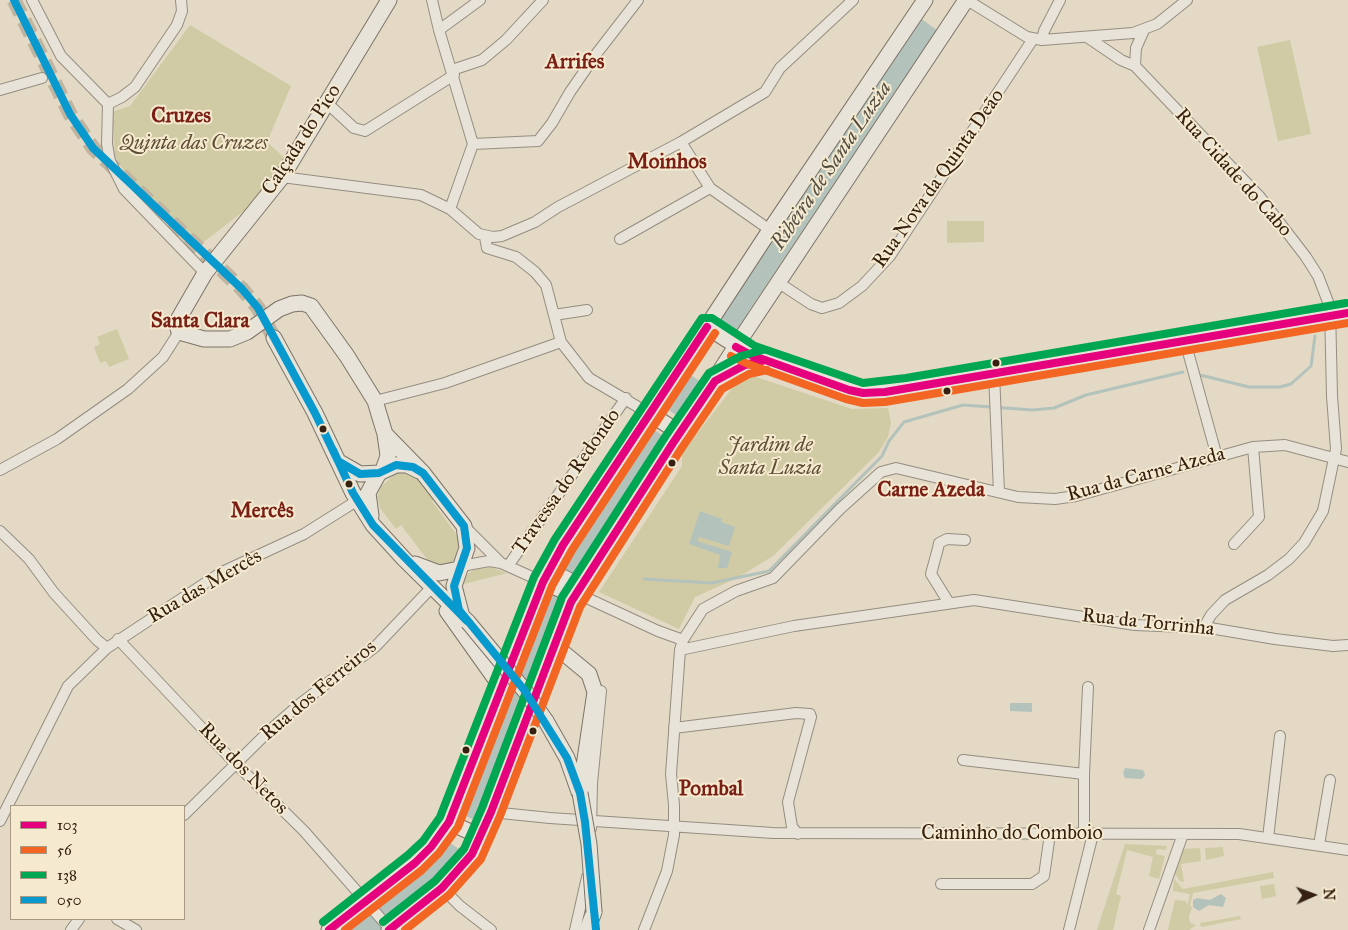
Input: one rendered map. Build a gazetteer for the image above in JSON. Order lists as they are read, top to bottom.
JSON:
{
  "streets": {
    "main road": ["Calçada do Pico"],
    "street": [
      "Rua Cidade do Cabo",
      "Rua Nova da Quinta Deão",
      "Rua da Carne Azeda",
      "Travessa do Redondo",
      "Rua das Mercês",
      "Rua da Torrinha",
      "Rua dos Ferreiros",
      "Rua dos Netos",
      "Caminho do Comboio"
    ]
  },
  "crossings": [
    ["Rua Cidade do Cabo", "Rua da Carne Azeda"],
    ["Rua Cidade do Cabo", "Rua da Torrinha"],
    ["Rua da Carne Azeda", "Rua da Torrinha"],
    ["Rua das Mercês", "Rua dos Netos"],
    ["Rua dos Ferreiros", "Rua dos Netos"]
  ],
  "districts": [
    "Arrifes",
    "Cruzes",
    "Moinhos",
    "Santa Clara",
    "Carne Azeda",
    "Mercês",
    "Pombal"
  ],
  "water": ["Ribeira de Santa Luzia"],
  "parks": ["Quinta das Cruzes", "Jardim de Santa Luzia"],
  "lines": [
    "transit line 050",
    "transit line 138",
    "transit line 103",
    "transit line 56"
  ],
  "legend": [
    "103",
    "56",
    "138",
    "050"
  ],
  "north": "right"
}
